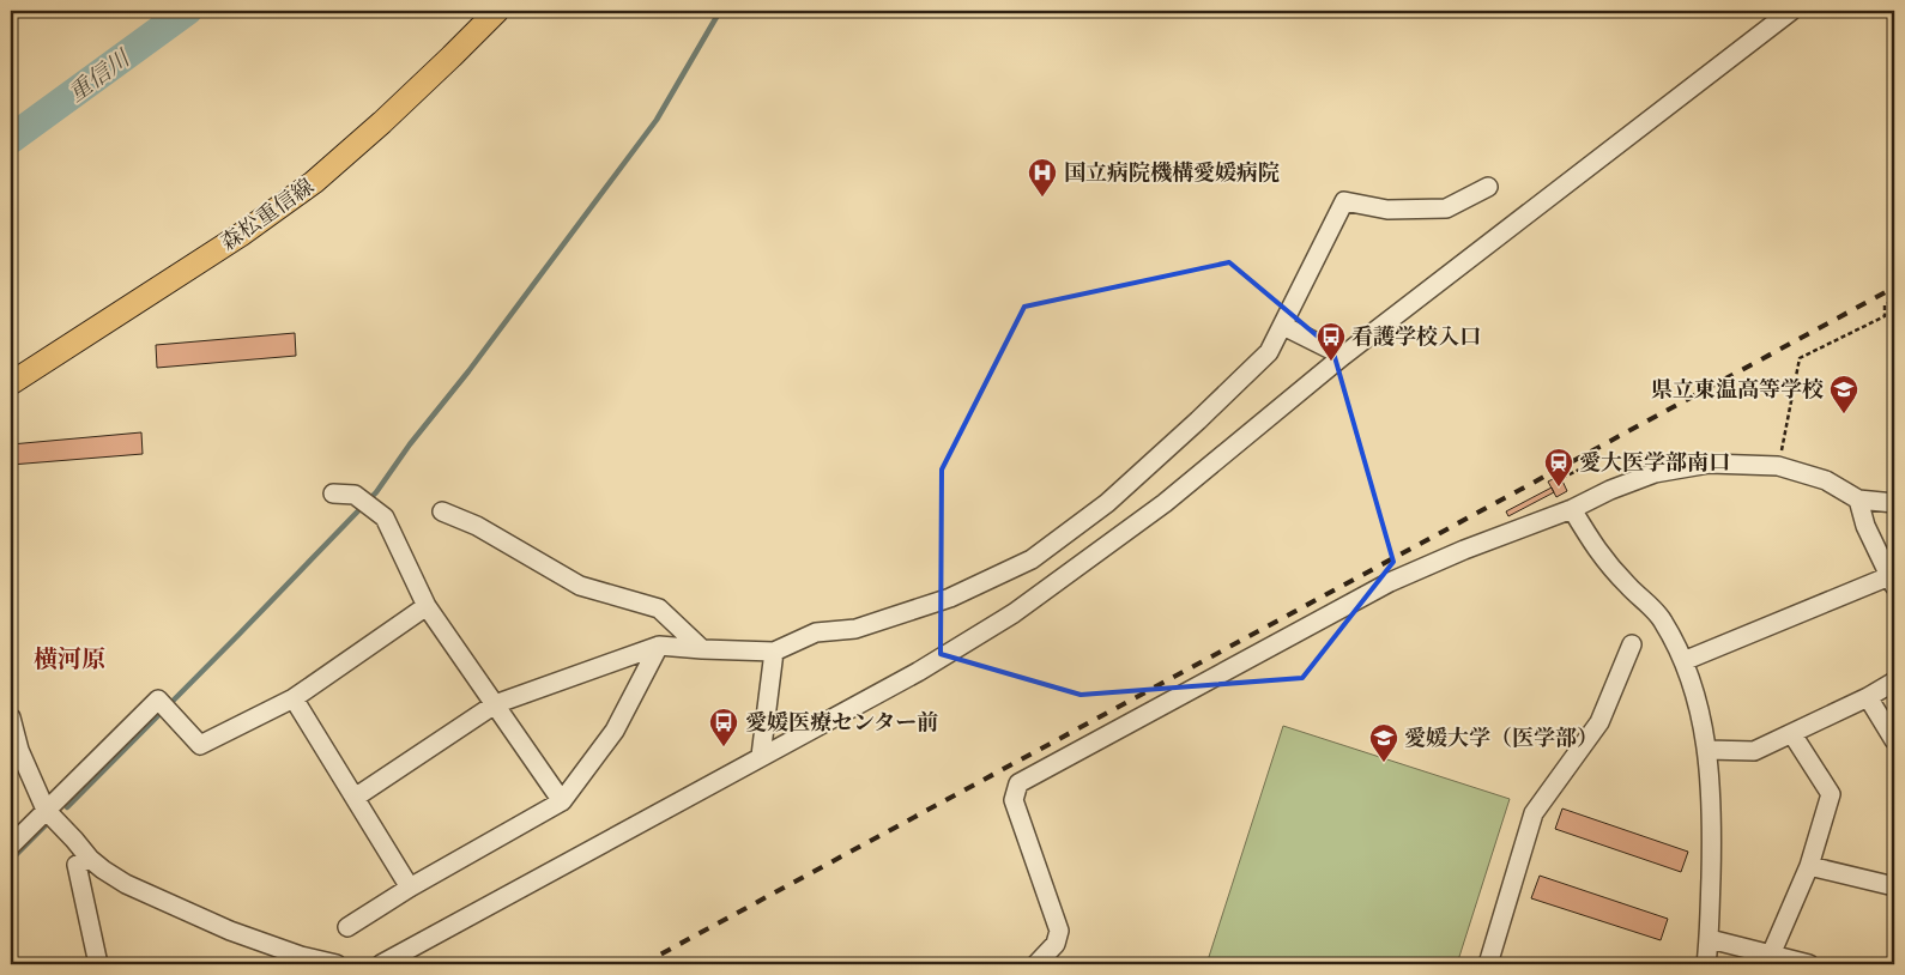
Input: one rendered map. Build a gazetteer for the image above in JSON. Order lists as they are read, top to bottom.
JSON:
{
  "streets": {
    "main road": ["森松重信線"]
  },
  "districts": ["横河原"],
  "water": ["重信川"],
  "places": {
    "hospital": ["国立病院機構愛媛病院"],
    "bus stop": ["看護学校入口", "愛媛医療センター前"],
    "school or university": ["県立東温高等学校", "愛媛大学（医学部）"],
    "station": ["愛大医学部南口"]
  }
}
